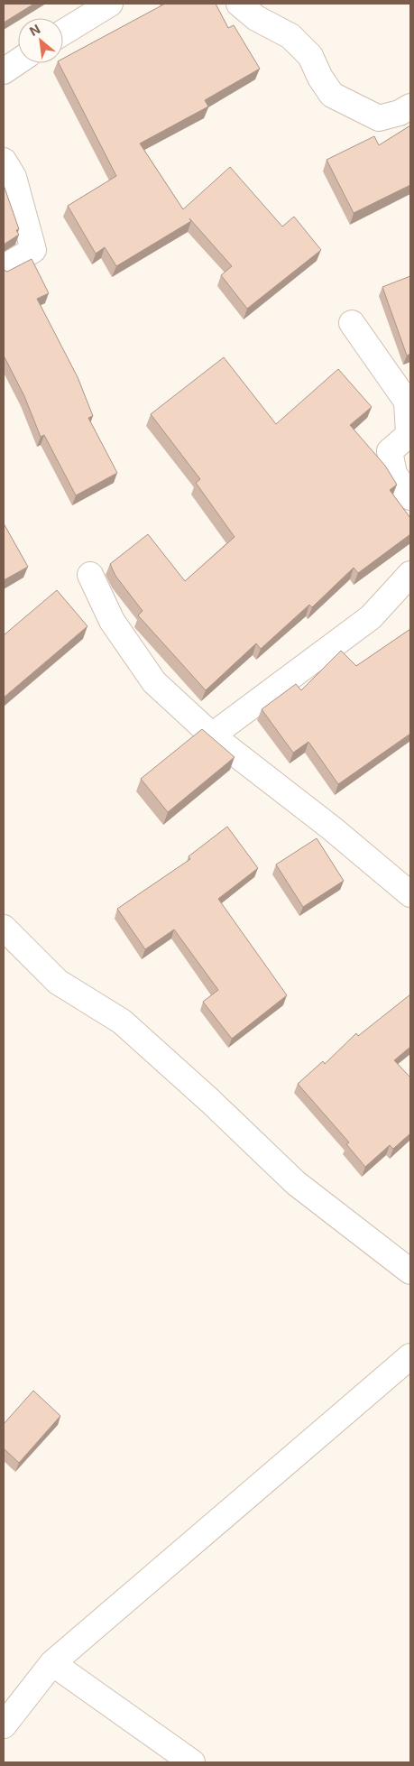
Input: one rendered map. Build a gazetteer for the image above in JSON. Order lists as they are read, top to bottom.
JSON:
{
  "north": "top left"
}
